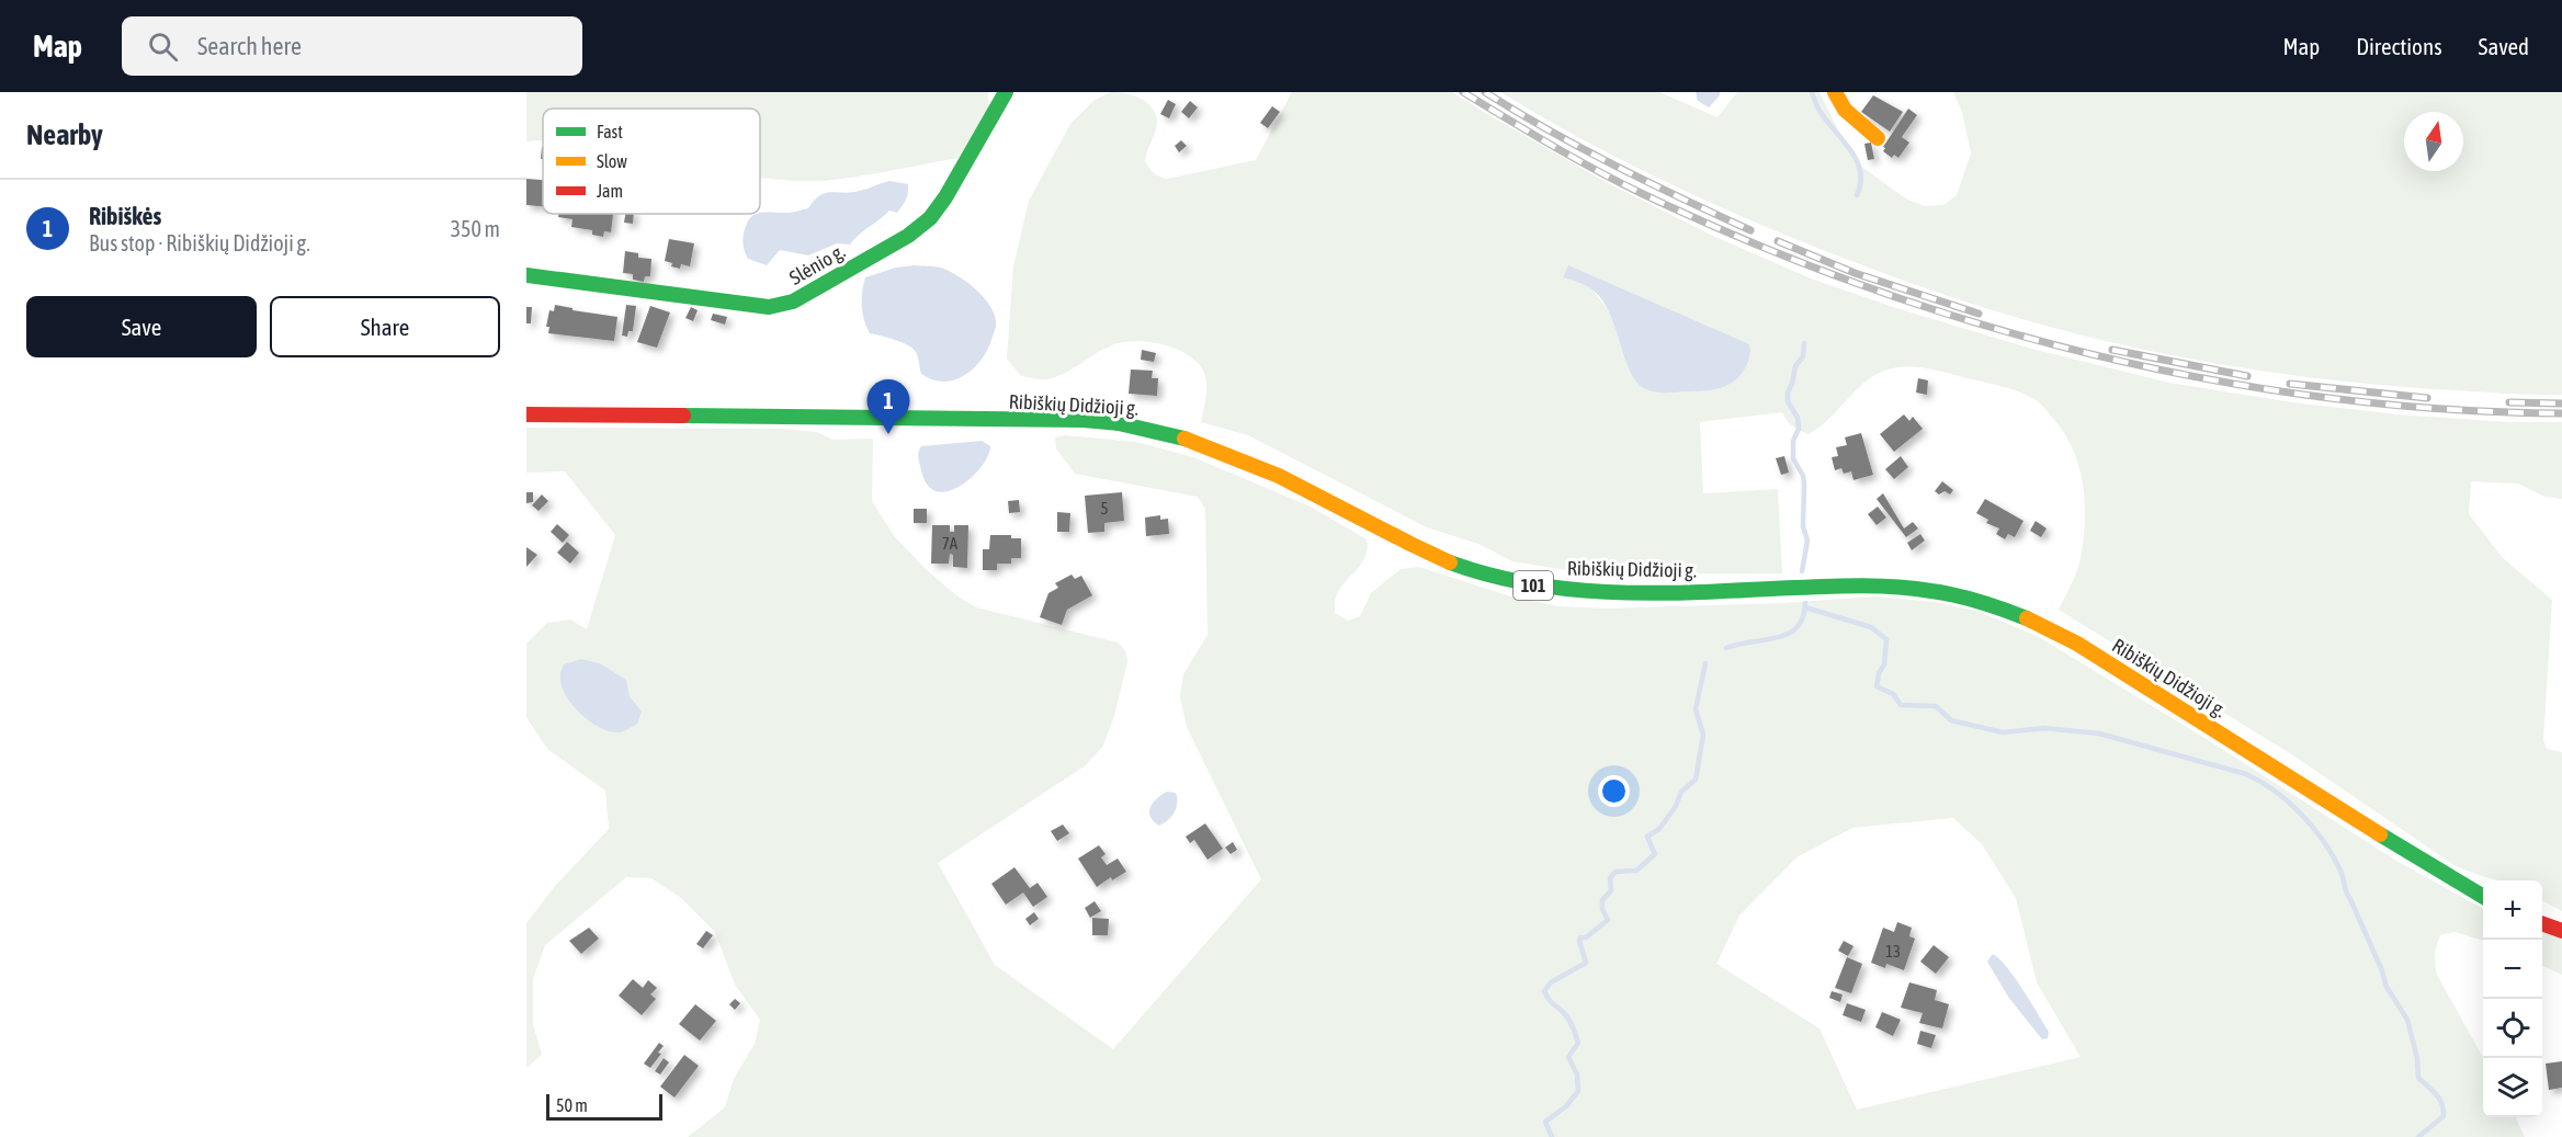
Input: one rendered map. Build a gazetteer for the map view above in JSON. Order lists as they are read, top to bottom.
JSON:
{
  "streets": {
    "main road": ["Slėnio g.", "Ribiškių Didžioji g.", "101"]
  },
  "house_numbers": ["5", "7A", "13"],
  "legend": ["Fast", "Slow", "Jam"],
  "scale_bar": "50 m",
  "north": "top",
  "page": {
    "header": "Map",
    "search": "Search here",
    "nav": ["Map", "Directions", "Saved"],
    "heading": "Nearby",
    "list": [
      {
        "mark": "1",
        "name": "Ribiškės",
        "note": "Bus stop · Ribiškių Didžioji g.",
        "value": "350 m"
      }
    ],
    "buttons": ["Save", "Share"],
    "pins": "1",
    "map_buttons": ["+", "−"],
    "scale": "50 m"
  }
}
